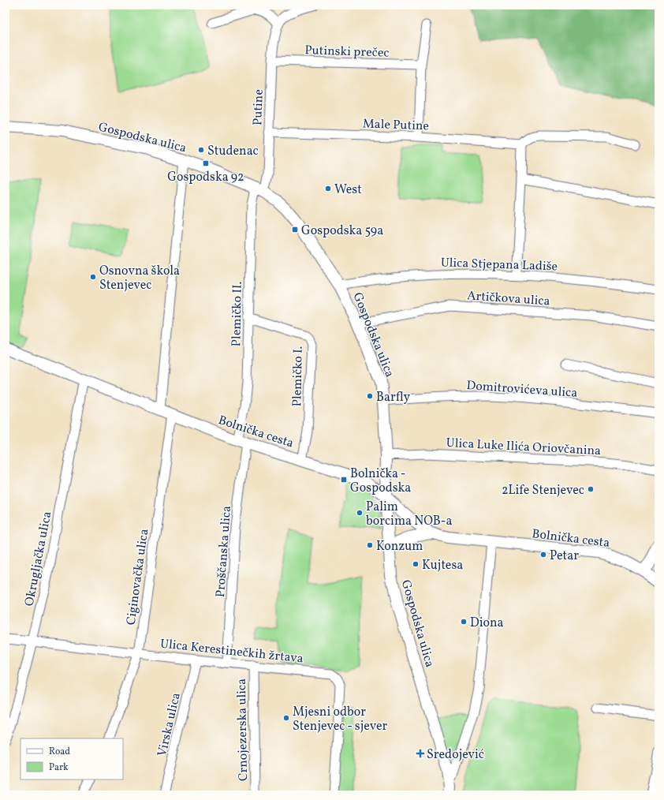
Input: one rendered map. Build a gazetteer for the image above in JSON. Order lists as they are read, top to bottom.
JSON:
{
  "streets": {
    "street": [
      "Putinski prečec",
      "Putine",
      "Male Putine",
      "Gospodska ulica",
      "Ulica Stjepana Ladiše",
      "Artičkova ulica",
      "Plemičko II.",
      "Plemičko I.",
      "Domitrovićeva ulica",
      "Bolnička cesta",
      "Ulica Luke Ilića Oriovčanina",
      "Proščanska ulica",
      "Okrugljačka ulica",
      "Ciginovačka ulica",
      "Ulica Kerestinečkih žrtava",
      "Virska ulica",
      "Crnojezerska ulica"
    ]
  },
  "crossings": [
    ["Putinski prečec", "Putine"],
    ["Putine", "Male Putine"],
    ["Putine", "Gospodska ulica"],
    ["Putine", "Plemičko II."],
    ["Gospodska ulica", "Ulica Stjepana Ladiše"],
    ["Gospodska ulica", "Artičkova ulica"],
    ["Gospodska ulica", "Plemičko II."],
    ["Gospodska ulica", "Domitrovićeva ulica"],
    ["Gospodska ulica", "Bolnička cesta"],
    ["Gospodska ulica", "Ulica Luke Ilića Oriovčanina"],
    ["Plemičko II.", "Plemičko I."],
    ["Plemičko II.", "Bolnička cesta"],
    ["Plemičko II.", "Proščanska ulica"],
    ["Plemičko I.", "Bolnička cesta"],
    ["Bolnička cesta", "Proščanska ulica"],
    ["Bolnička cesta", "Okrugljačka ulica"],
    ["Bolnička cesta", "Ciginovačka ulica"],
    ["Proščanska ulica", "Ulica Kerestinečkih žrtava"],
    ["Okrugljačka ulica", "Ulica Kerestinečkih žrtava"],
    ["Ciginovačka ulica", "Ulica Kerestinečkih žrtava"],
    ["Ulica Kerestinečkih žrtava", "Virska ulica"],
    ["Ulica Kerestinečkih žrtava", "Crnojezerska ulica"]
  ],
  "places": {
    "other": [
      "Studenac",
      "West",
      "Osnovna škola Stenjevec",
      "Barfly",
      "2Life Stenjevec",
      "Palim borcima NOB-a",
      "Konzum",
      "Petar",
      "Kujtesa",
      "Diona",
      "Mjesni odbor Stenjevec - sjever"
    ],
    "transit": ["Gospodska 92", "Gospodska 59a", "Bolnička - Gospodska"],
    "health": ["Sredojević"]
  },
  "legend": ["Road", "Park"]
}
